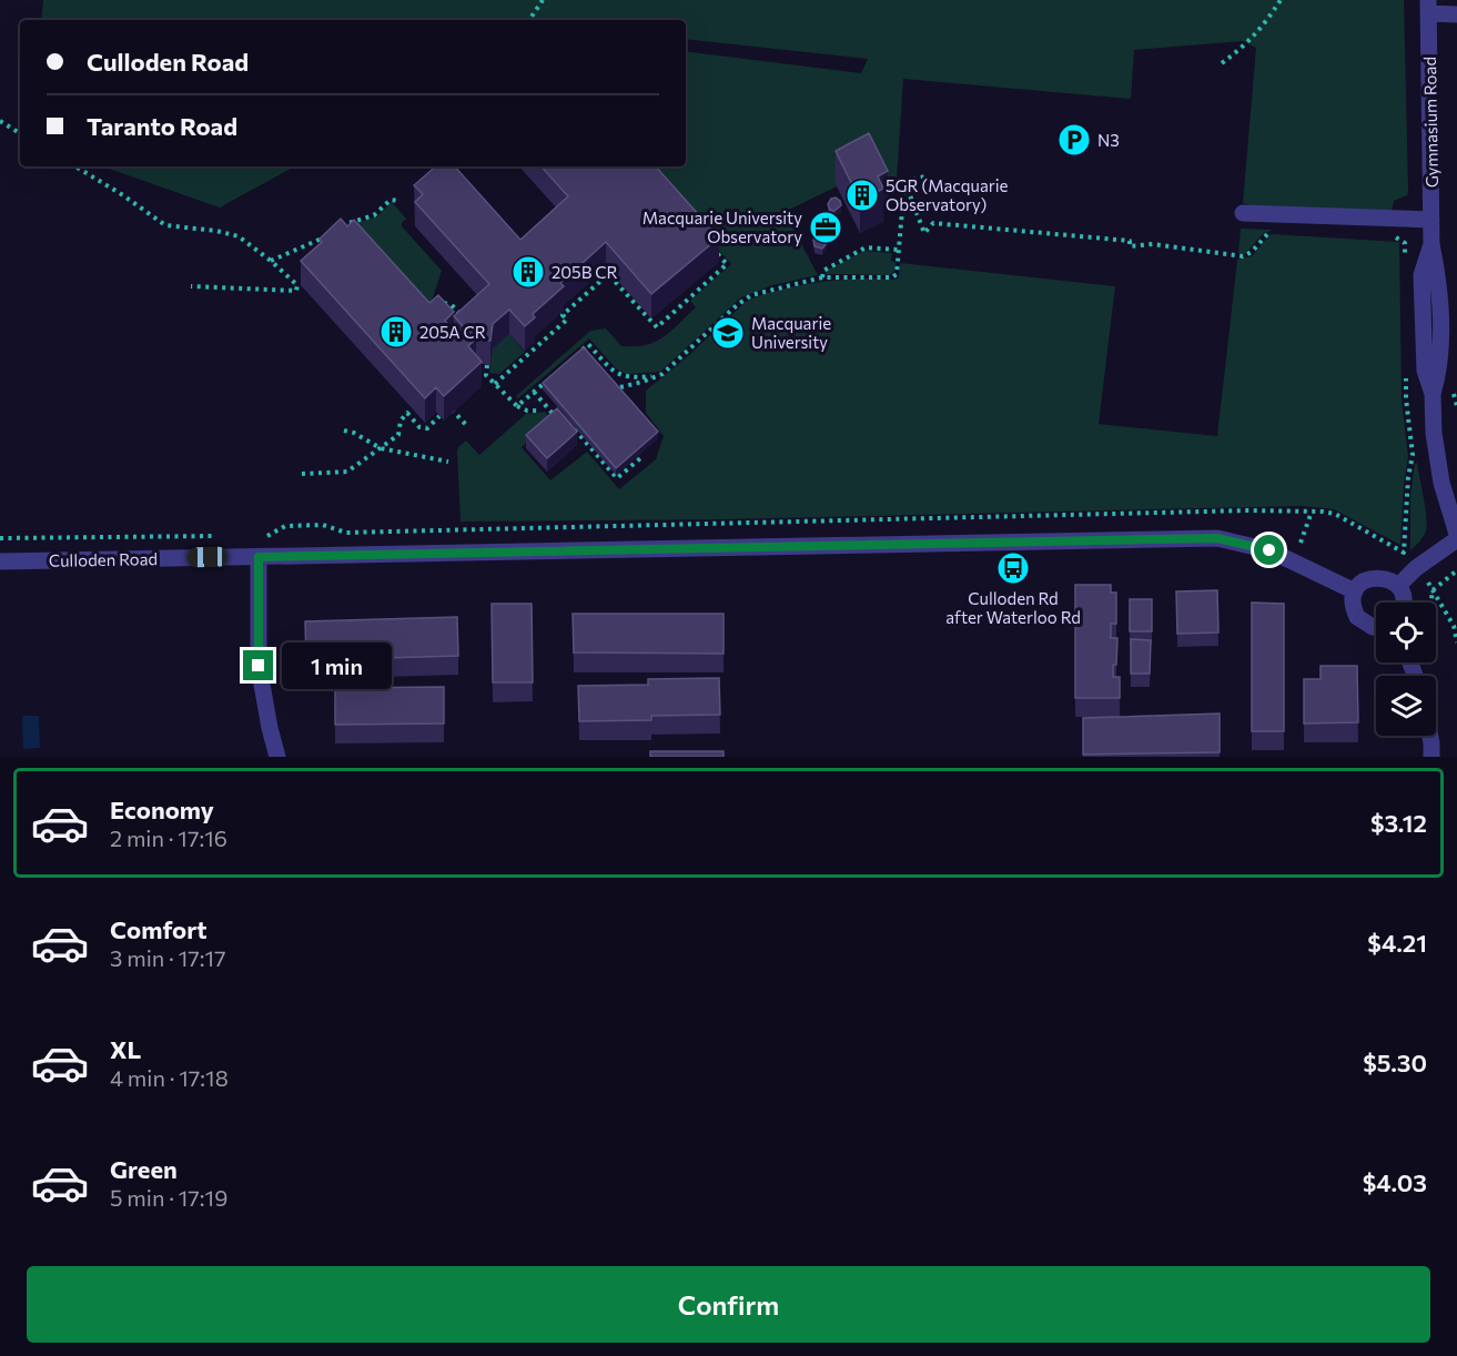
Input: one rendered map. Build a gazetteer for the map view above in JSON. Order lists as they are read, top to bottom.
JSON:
{
  "streets": {
    "street": ["Gymnasium Road", "Culloden Road"]
  },
  "places": {
    "parking": ["N3"],
    "building": ["5GR (Macquarie Observatory)", "205B CR", "205A CR"],
    "office": ["Macquarie University Observatory"],
    "school or university": ["Macquarie University"],
    "bus stop": ["Culloden Rd after Waterloo Rd"]
  },
  "page": {
    "banner": ["Culloden Road", "Taranto Road"],
    "bubble": "1 min",
    "list": [
      {
        "name": "Economy",
        "note": "2 min · 17:16",
        "value": "$3.12"
      },
      {
        "name": "Comfort",
        "note": "3 min · 17:17",
        "value": "$4.21"
      },
      {
        "name": "XL",
        "note": "4 min · 17:18",
        "value": "$5.30"
      },
      {
        "name": "Green",
        "note": "5 min · 17:19",
        "value": "$4.03"
      }
    ],
    "buttons": "Confirm"
  }
}
